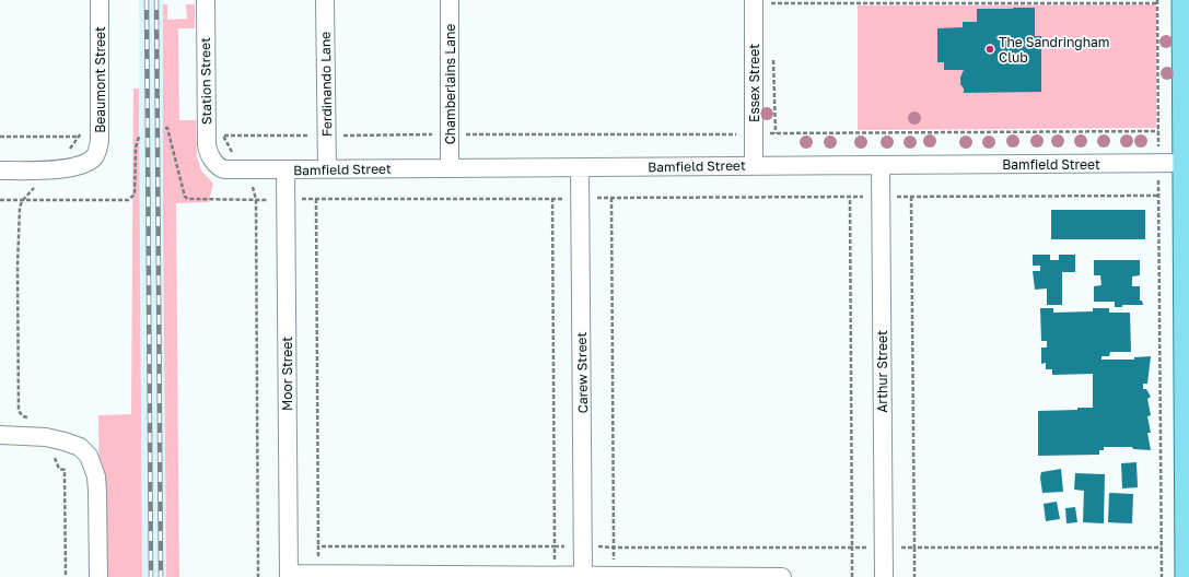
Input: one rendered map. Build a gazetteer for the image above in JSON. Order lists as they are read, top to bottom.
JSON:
{
  "streets": {
    "street": [
      "Beaumont Street",
      "Station Street",
      "Essex Street",
      "Ferdinando Lane",
      "Chamberlains Lane",
      "Bamfield Street",
      "Arthur Street",
      "Carew Street",
      "Moor Street"
    ]
  },
  "crossings": [
    ["Station Street", "Bamfield Street"],
    ["Essex Street", "Bamfield Street"],
    ["Ferdinando Lane", "Bamfield Street"],
    ["Chamberlains Lane", "Bamfield Street"],
    ["Bamfield Street", "Arthur Street"],
    ["Bamfield Street", "Carew Street"],
    ["Bamfield Street", "Moor Street"]
  ],
  "places": ["The Sandringham Club"]
}
